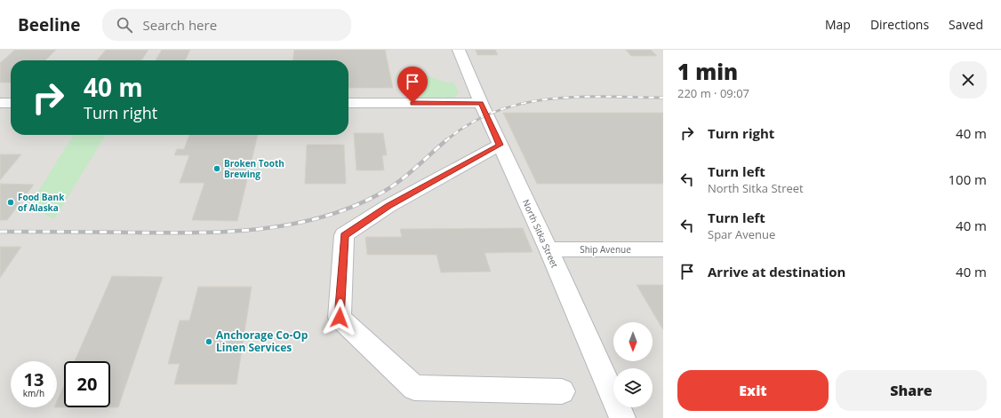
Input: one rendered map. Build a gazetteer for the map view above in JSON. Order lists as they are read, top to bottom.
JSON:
{
  "streets": {
    "street": ["North Sitka Street", "Ship Avenue"]
  },
  "crossings": [
    ["North Sitka Street", "Ship Avenue"]
  ],
  "places": ["Broken Tooth Brewing", "Food Bank of Alaska", "Anchorage Co-Op Linen Services"],
  "north": "bottom",
  "page": {
    "header": "Beeline",
    "search": "Search here",
    "nav": ["Map", "Directions", "Saved"],
    "heading": ["1 min", "220 m · 09:07"],
    "turn": ["40 m", "Turn right"],
    "list": [
      {
        "name": "Turn right",
        "value": "40 m"
      },
      {
        "name": "Turn left",
        "note": "North Sitka Street",
        "value": "100 m"
      },
      {
        "name": "Turn left",
        "note": "Spar Avenue",
        "value": "40 m"
      },
      {
        "name": "Arrive at destination",
        "value": "40 m"
      }
    ],
    "speed": "13 km/h",
    "limit": "20",
    "buttons": ["Exit", "Share"]
  }
}
